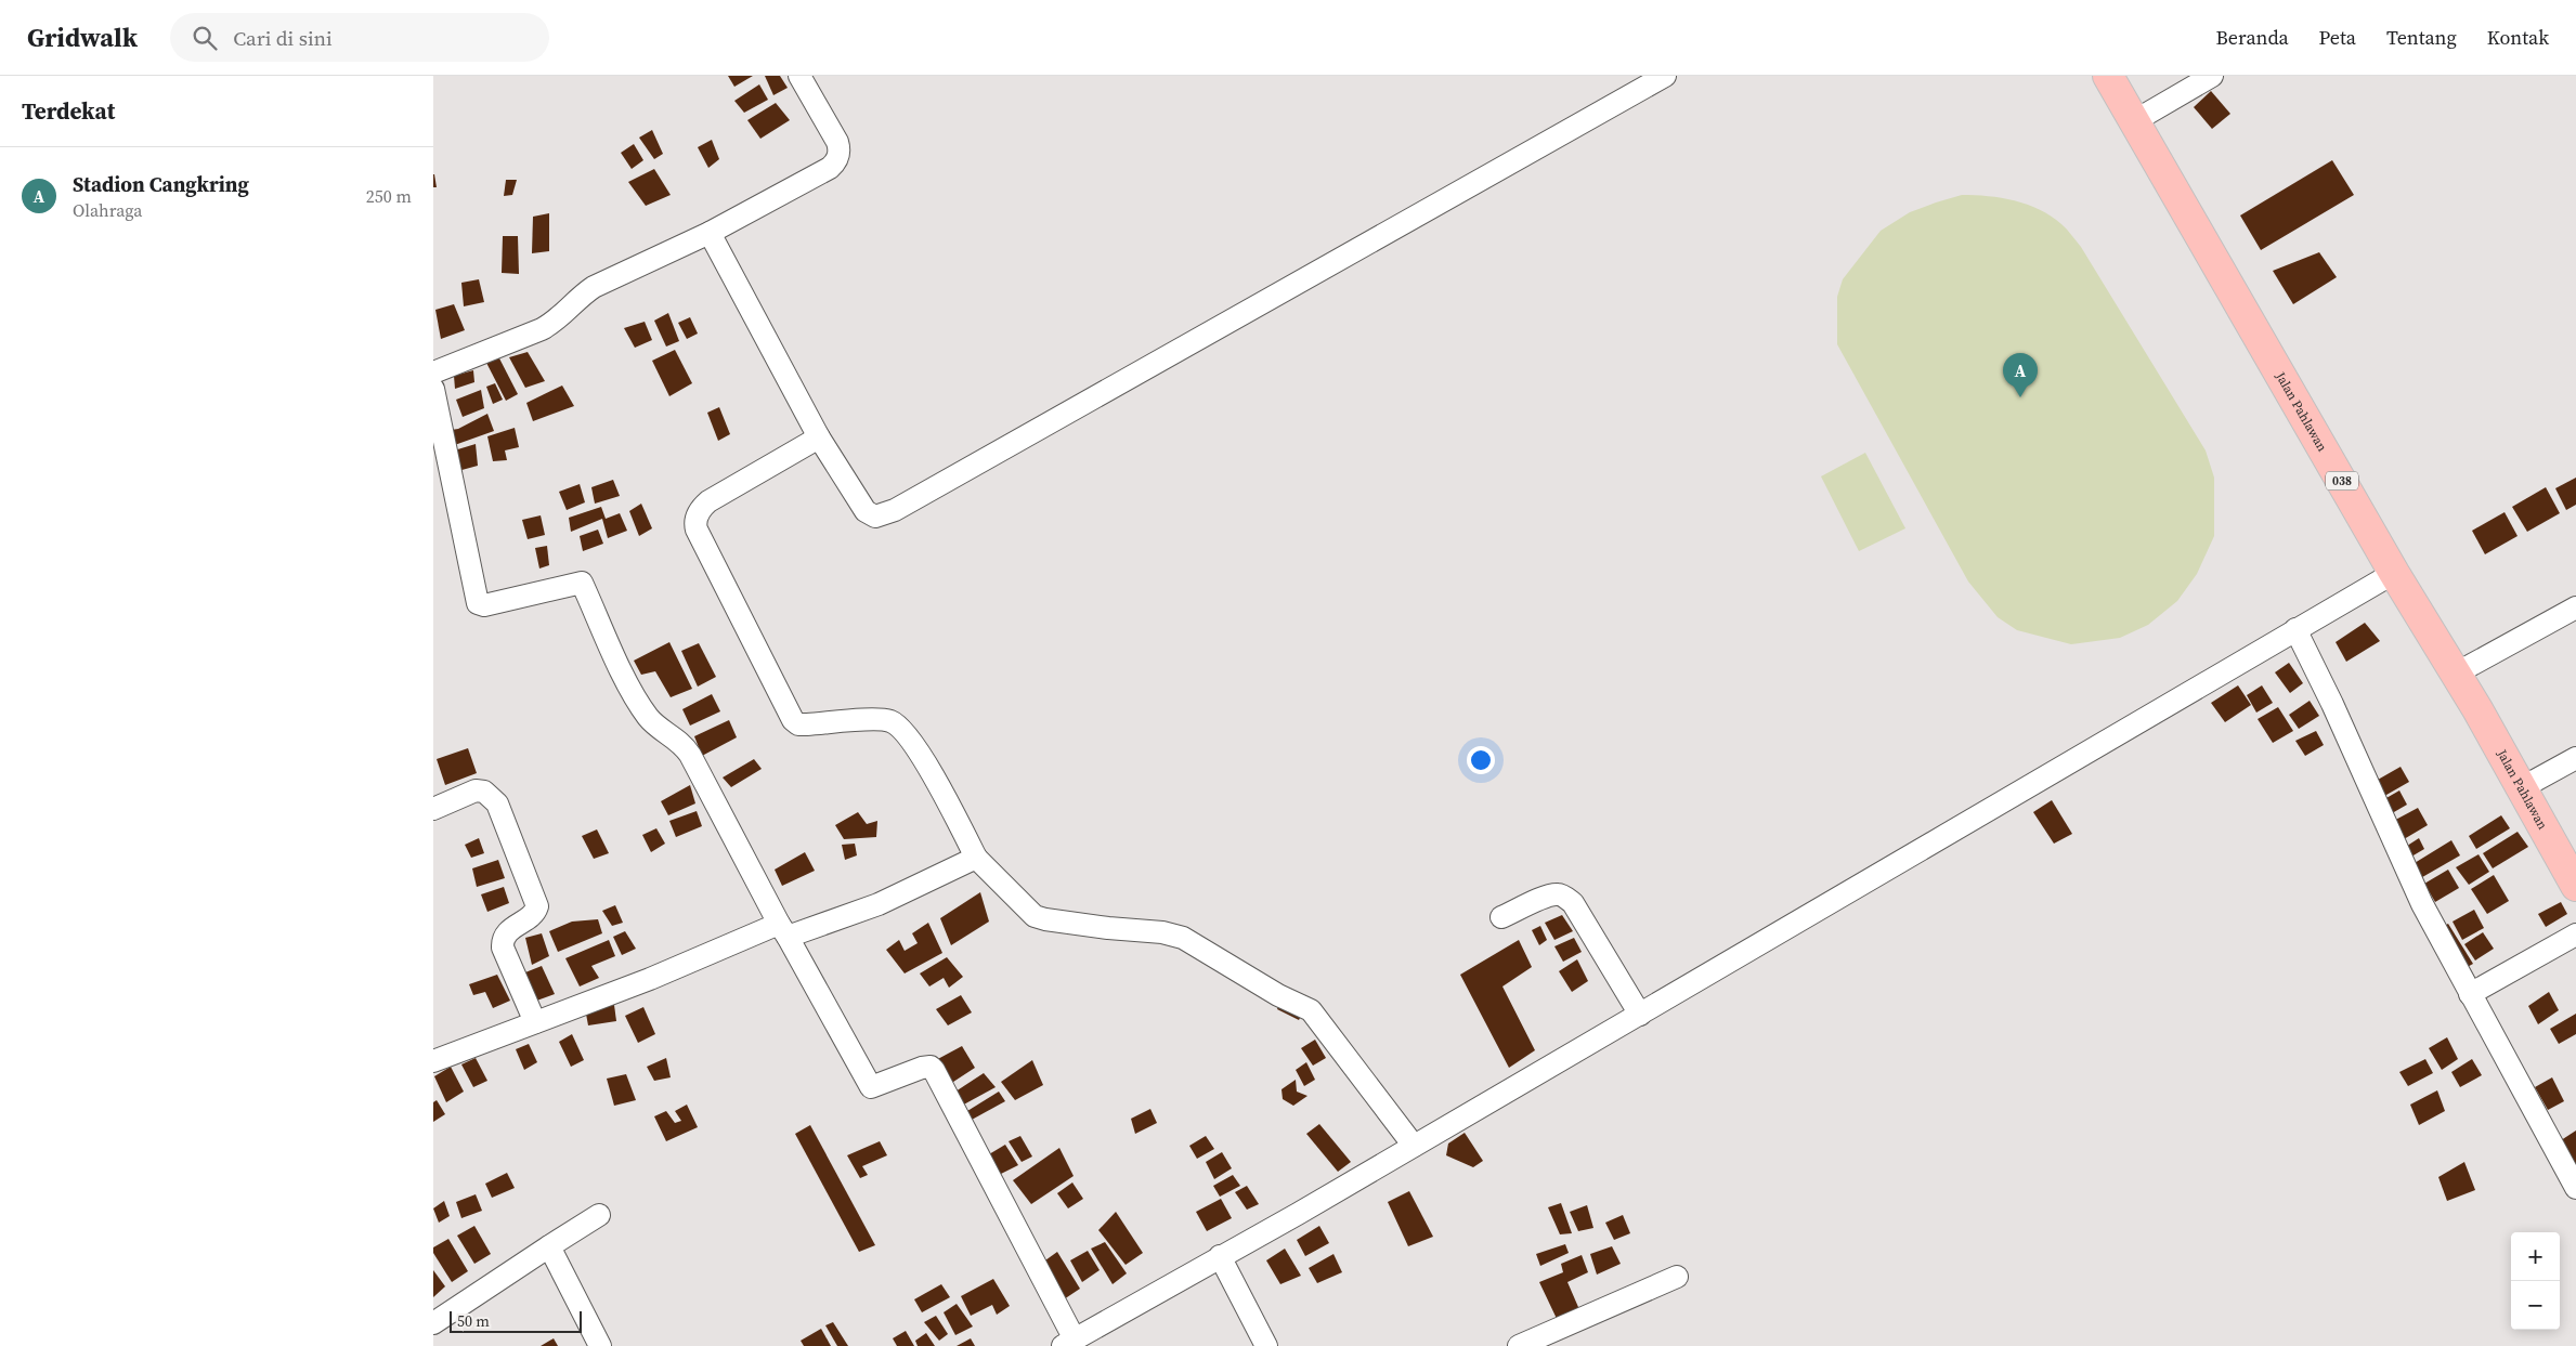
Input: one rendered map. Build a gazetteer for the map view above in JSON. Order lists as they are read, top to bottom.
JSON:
{
  "streets": {
    "main road": ["Jalan Pahlawan", "038"]
  },
  "scale_bar": "50 m",
  "page": {
    "header": "Gridwalk",
    "search": "Cari di sini",
    "nav": [
      "Beranda",
      "Peta",
      "Tentang",
      "Kontak"
    ],
    "heading": "Terdekat",
    "list": [
      {
        "mark": "A",
        "name": "Stadion Cangkring",
        "note": "Olahraga",
        "value": "250 m"
      }
    ],
    "pins": "A",
    "map_buttons": ["+", "−"],
    "scale": "50 m"
  }
}
